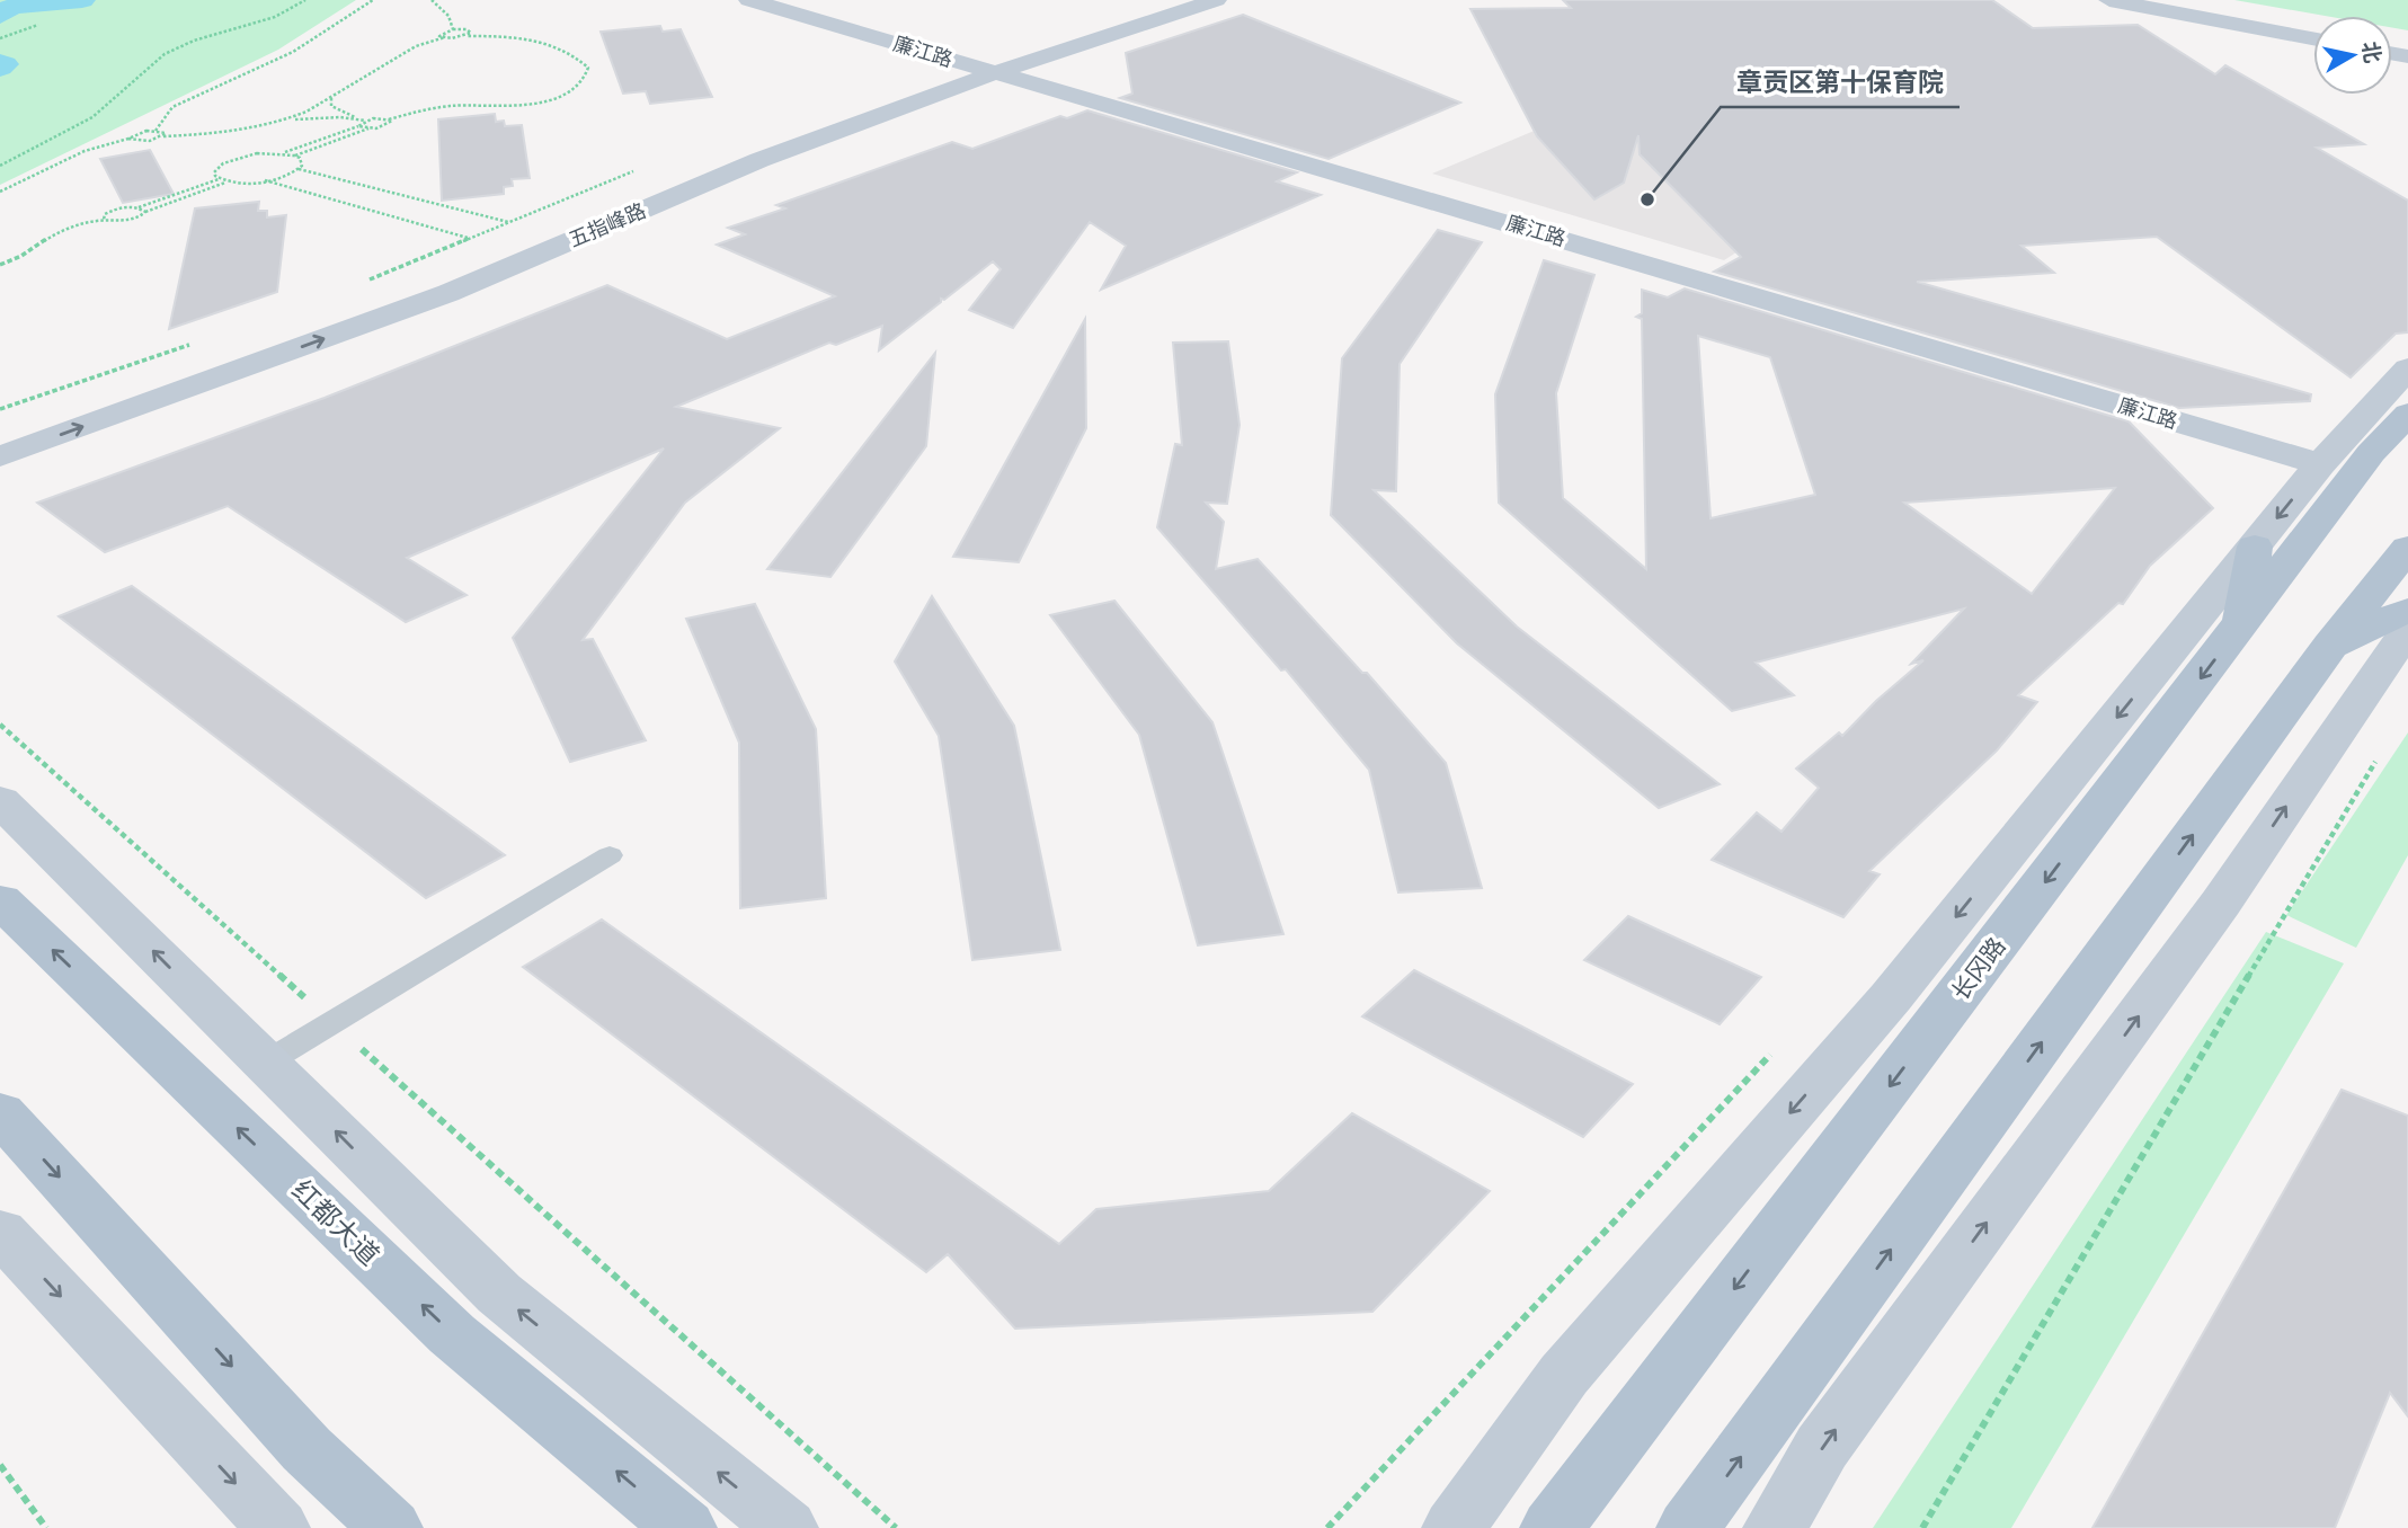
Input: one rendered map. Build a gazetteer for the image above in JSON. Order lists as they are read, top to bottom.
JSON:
{
  "streets": {
    "main road": ["长冈路", "红都大道"],
    "street": ["廉江路", "五指峰路"]
  },
  "crossings": [
    ["廉江路", "五指峰路"]
  ],
  "places": ["章贡区第十保育院"],
  "north": "right"
}
